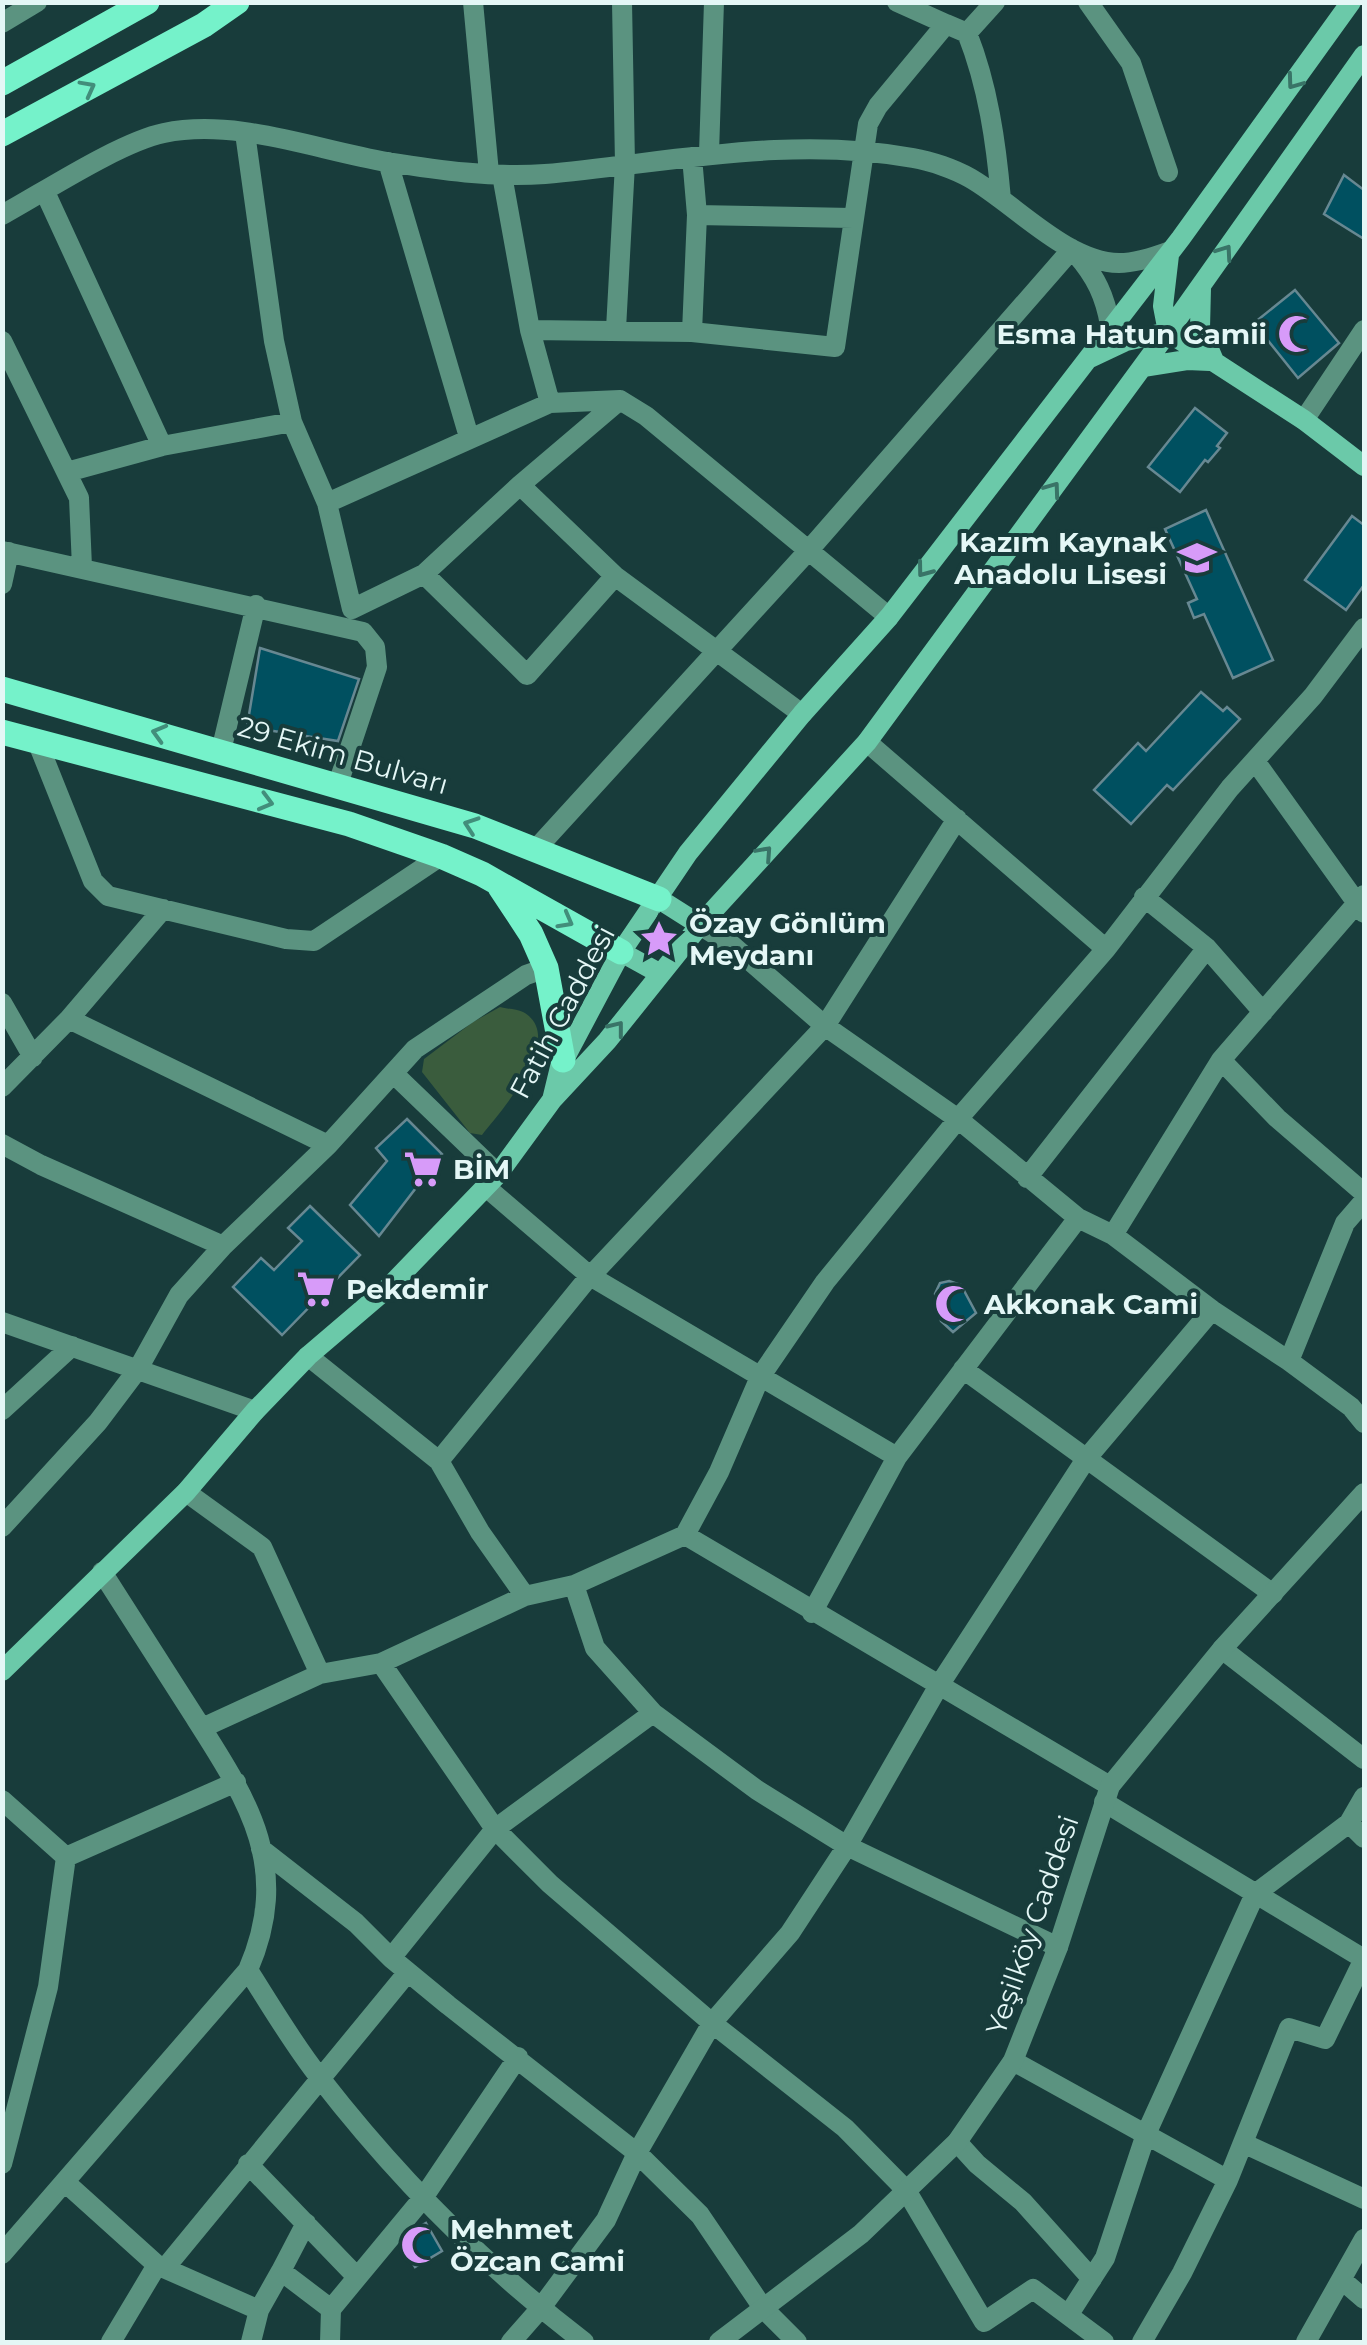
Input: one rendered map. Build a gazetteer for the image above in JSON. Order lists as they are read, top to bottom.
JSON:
{
  "streets": {
    "main road": ["29 Ekim Bulvarı", "Fatih Caddesi"],
    "street": ["Yeşilköy Caddesi"]
  },
  "crossings": [
    ["29 Ekim Bulvarı", "Fatih Caddesi"]
  ],
  "places": {
    "mosque": ["Esma Hatun Camii", "Akkonak Cami", "Mehmet Özcan Cami"],
    "school or university": ["Kazım Kaynak Anadolu Lisesi"],
    "place": ["Özay Gönlüm Meydanı"],
    "supermarket": ["BİM", "Pekdemir"]
  }
}
